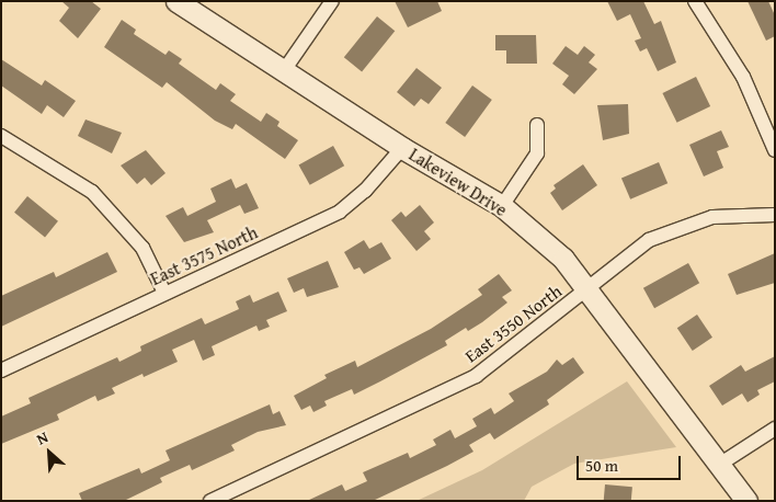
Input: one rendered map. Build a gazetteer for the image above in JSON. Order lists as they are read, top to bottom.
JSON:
{
  "streets": {
    "street": ["Lakeview Drive", "East 3575 North", "East 3550 North"]
  },
  "crossings": [
    ["Lakeview Drive", "East 3575 North"],
    ["Lakeview Drive", "East 3550 North"]
  ],
  "scale_bar": "50 m",
  "north": "top left"
}
